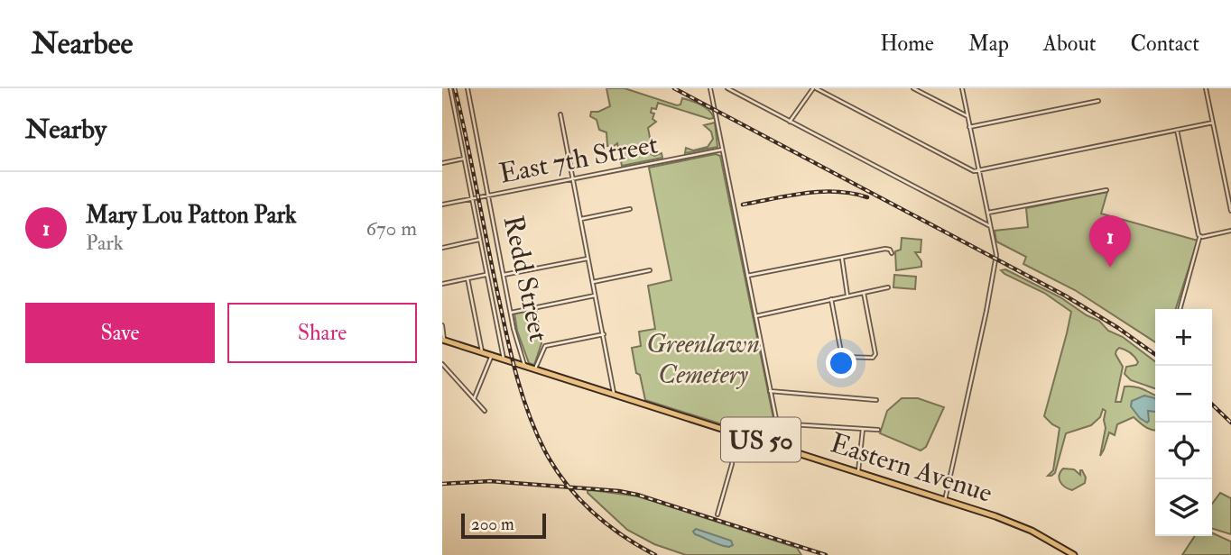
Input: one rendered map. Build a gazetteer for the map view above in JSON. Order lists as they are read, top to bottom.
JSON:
{
  "streets": {
    "main road": ["US 50", "Eastern Avenue"],
    "street": ["East 7th Street", "Redd Street"]
  },
  "crossings": [
    ["East 7th Street", "Redd Street"],
    ["Redd Street", "Eastern Avenue"]
  ],
  "parks": ["Greenlawn Cemetery"],
  "scale_bar": "200 m",
  "page": {
    "header": "Nearbee",
    "nav": [
      "Home",
      "Map",
      "About",
      "Contact"
    ],
    "heading": "Nearby",
    "list": [
      {
        "mark": "1",
        "name": "Mary Lou Patton Park",
        "note": "Park",
        "value": "670 m"
      }
    ],
    "pins": "1",
    "buttons": ["Save", "Share"],
    "map_buttons": ["+", "−"],
    "scale": "200 m"
  }
}
